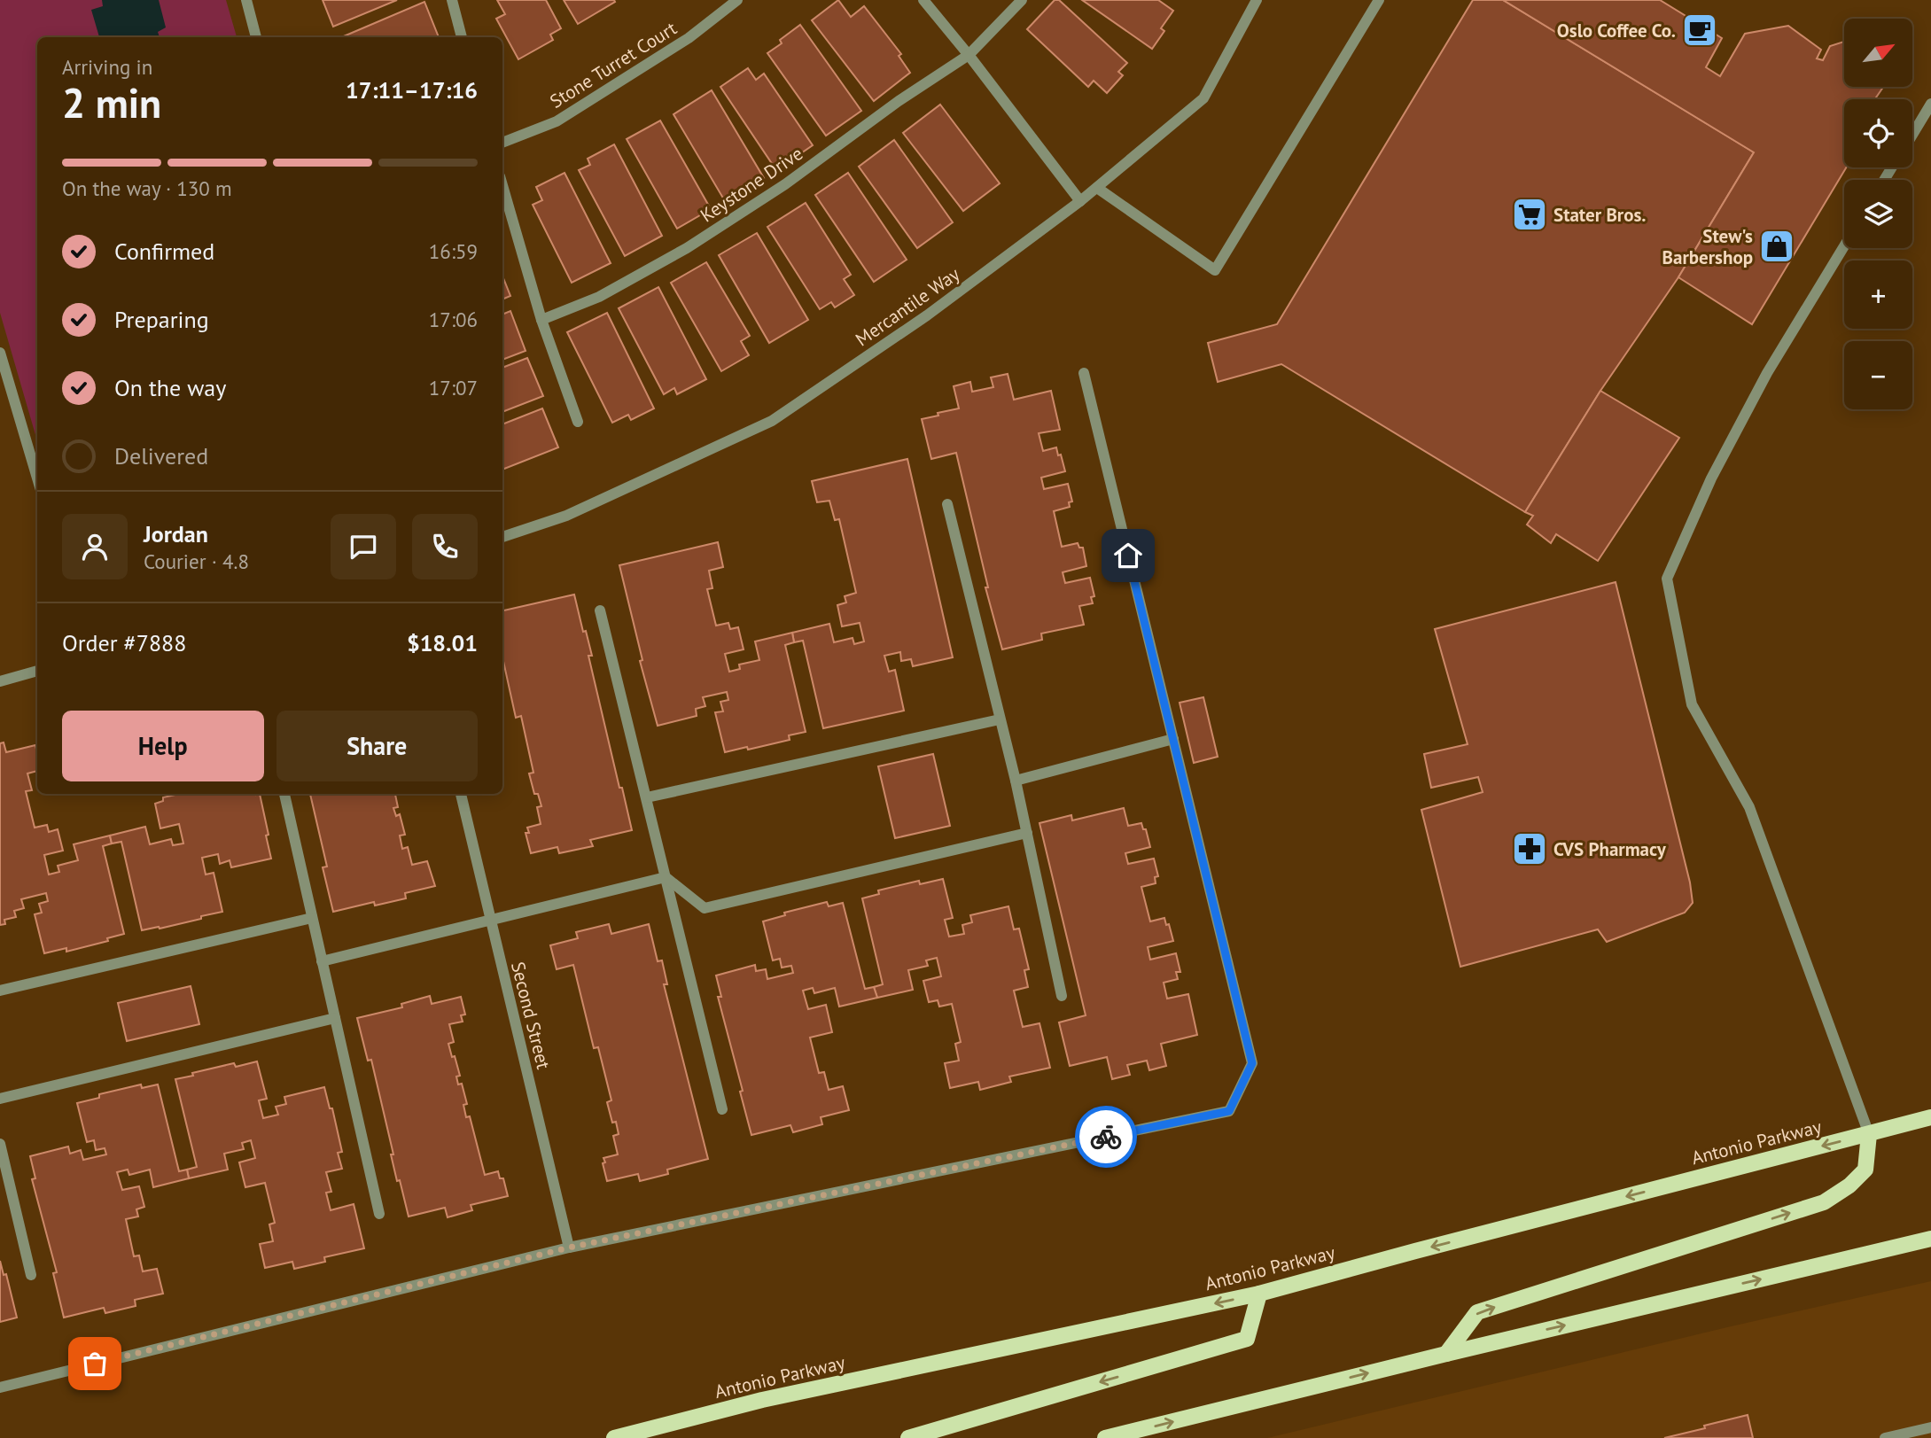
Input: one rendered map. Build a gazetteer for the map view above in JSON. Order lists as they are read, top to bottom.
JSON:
{
  "streets": {
    "main road": ["Antonio Parkway"],
    "street": [
      "Stone Turret Court",
      "Keystone Drive",
      "Mercantile Way",
      "Second Street"
    ]
  },
  "places": {
    "cafe": ["Oslo Coffee Co."],
    "supermarket": ["Stater Bros."],
    "shop": ["Stew's Barbershop"],
    "pharmacy": ["CVS Pharmacy"]
  },
  "north": "top right",
  "page": {
    "map_buttons": ["+", "−"],
    "heading": ["2 min", "Arriving in", "17:11–17:16"],
    "panel": [
      "Jordan",
      "Courier · 4.8",
      "Order #7888",
      "$18.01"
    ],
    "bar": "On the way · 130 m",
    "list": [
      ["Confirmed", "16:59"],
      ["Preparing", "17:06"],
      ["On the way", "17:07"],
      "Delivered"
    ],
    "buttons": ["Help", "Share"]
  }
}
